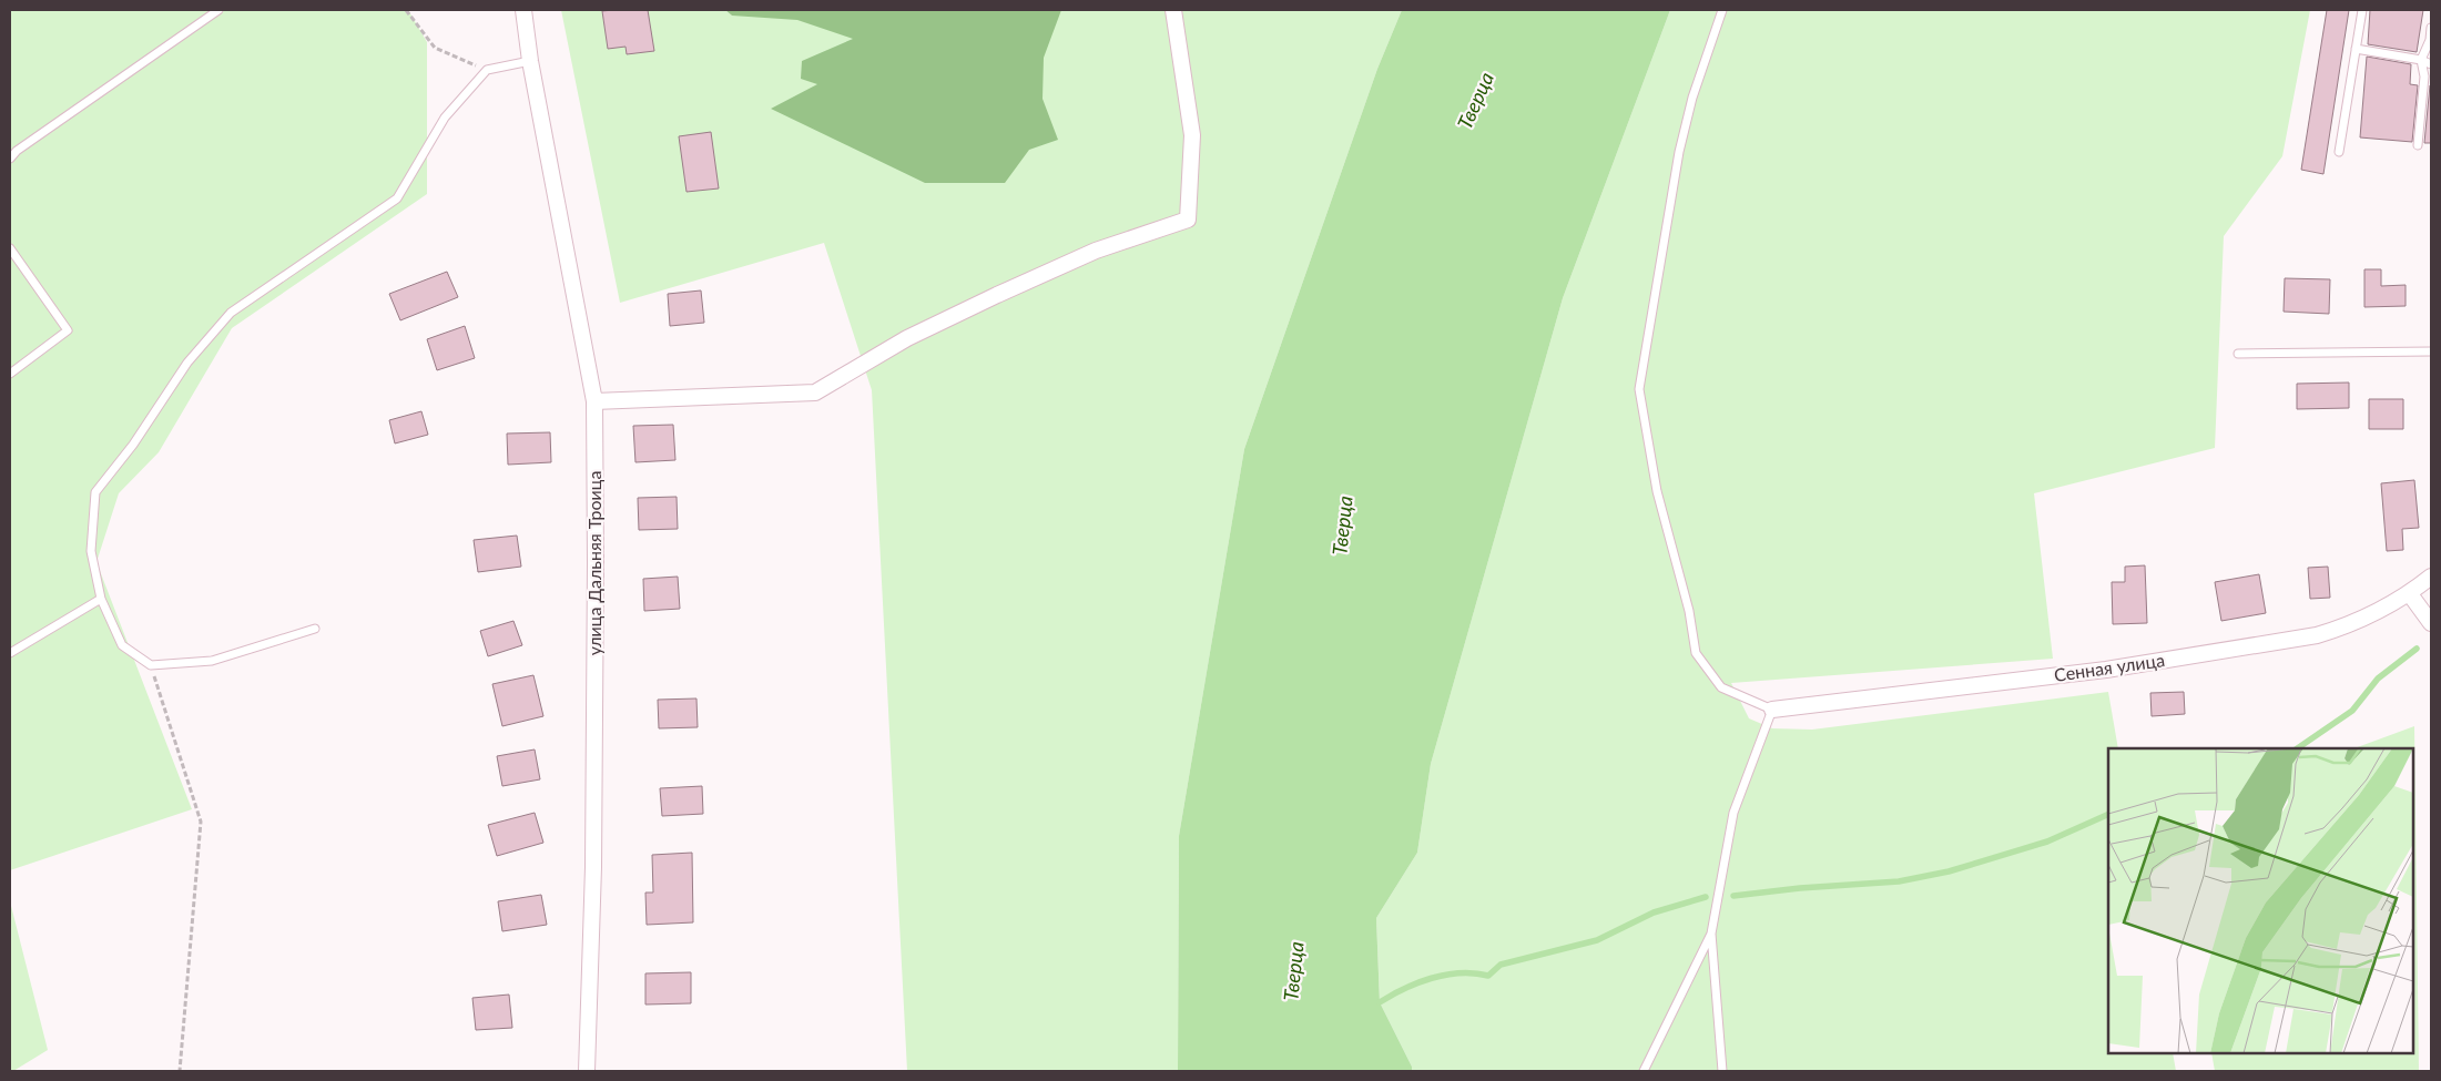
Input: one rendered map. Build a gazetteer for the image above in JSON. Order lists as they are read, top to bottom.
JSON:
{
  "streets": {
    "street": ["улица Дальняя Троица", "Сенная улица"]
  },
  "water": ["Тверца"]
}
